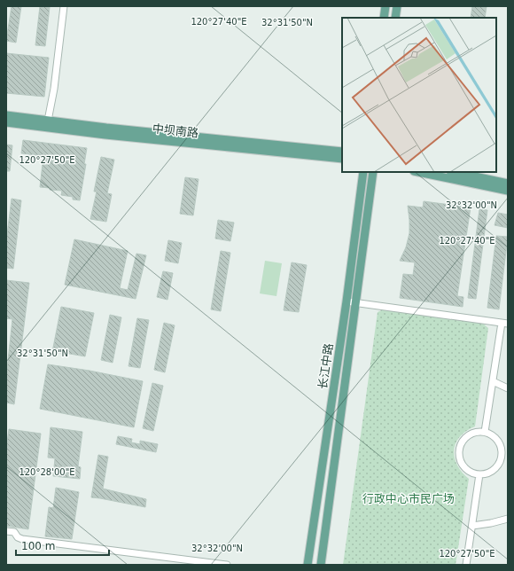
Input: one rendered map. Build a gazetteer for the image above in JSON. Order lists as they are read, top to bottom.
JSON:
{
  "streets": {
    "main road": ["中坝南路", "长江中路"]
  },
  "parks": ["行政中心市民广场"],
  "scale_bar": "100 m",
  "coordinates": [
    "120°27'40\"E",
    "32°31'50\"N",
    "120°27'50\"E",
    "32°32'00\"N",
    "120°28'00\"E"
  ]
}
